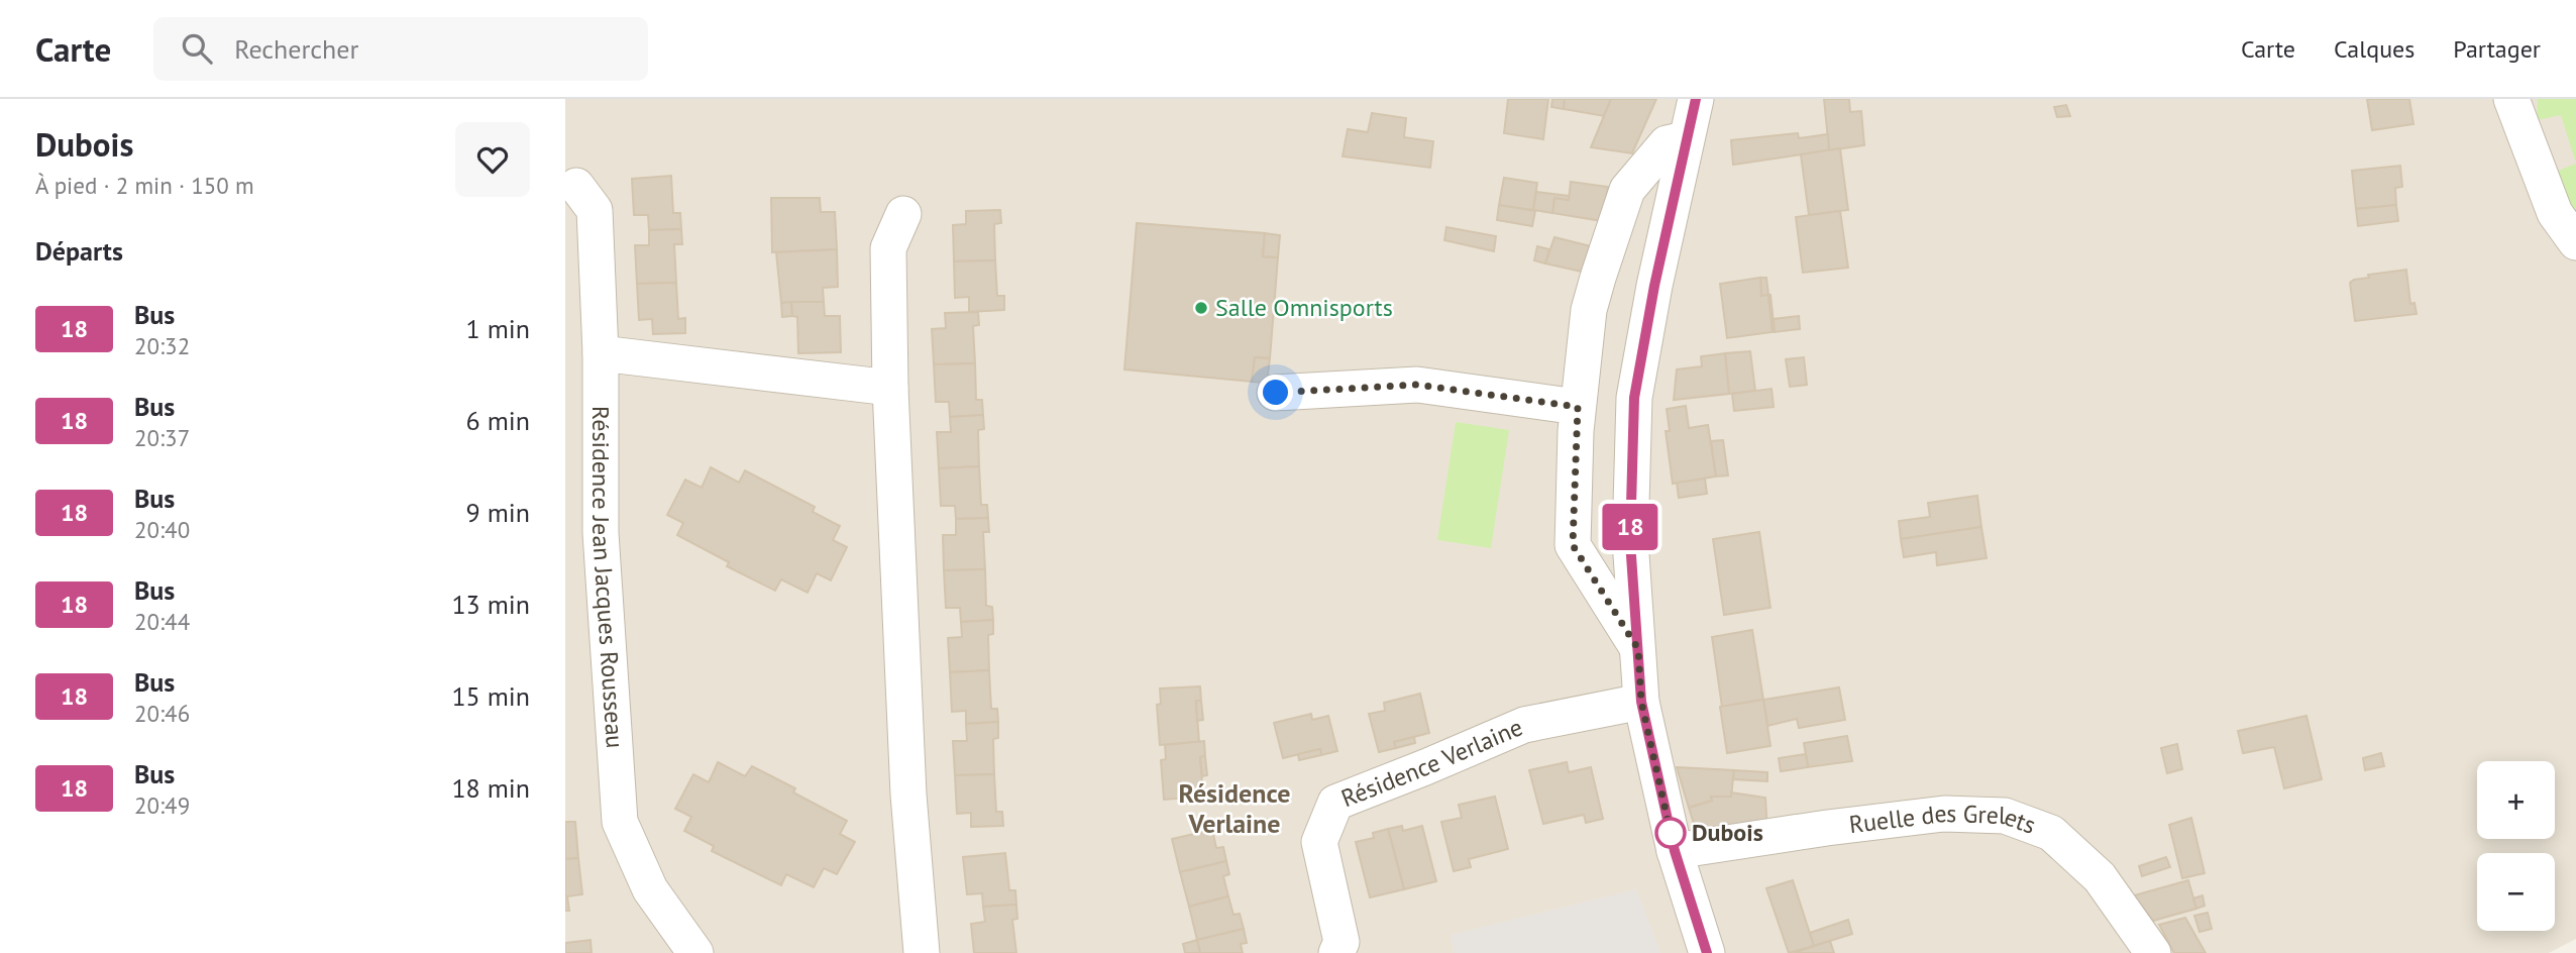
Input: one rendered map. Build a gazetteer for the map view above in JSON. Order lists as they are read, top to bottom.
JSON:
{
  "streets": {
    "street": ["Résidence Jean Jacques Rousseau", "Résidence Verlaine", "Ruelle des Grelets"]
  },
  "districts": ["Résidence Verlaine"],
  "places": ["Salle Omnisports", "Dubois"],
  "lines": ["bus line 18"],
  "page": {
    "header": "Carte",
    "search": "Rechercher",
    "nav": ["Carte", "Calques", "Partager"],
    "heading": [
      ["Dubois", "À pied · 2 min · 150 m"],
      "Départs"
    ],
    "on_map": "18",
    "list": [
      {
        "mark": "18",
        "name": "Bus",
        "note": "20:32",
        "value": "1 min"
      },
      {
        "mark": "18",
        "name": "Bus",
        "note": "20:37",
        "value": "6 min"
      },
      {
        "mark": "18",
        "name": "Bus",
        "note": "20:40",
        "value": "9 min"
      },
      {
        "mark": "18",
        "name": "Bus",
        "note": "20:44",
        "value": "13 min"
      },
      {
        "mark": "18",
        "name": "Bus",
        "note": "20:46",
        "value": "15 min"
      },
      {
        "mark": "18",
        "name": "Bus",
        "note": "20:49",
        "value": "18 min"
      }
    ],
    "map_buttons": ["+", "−"]
  }
}
